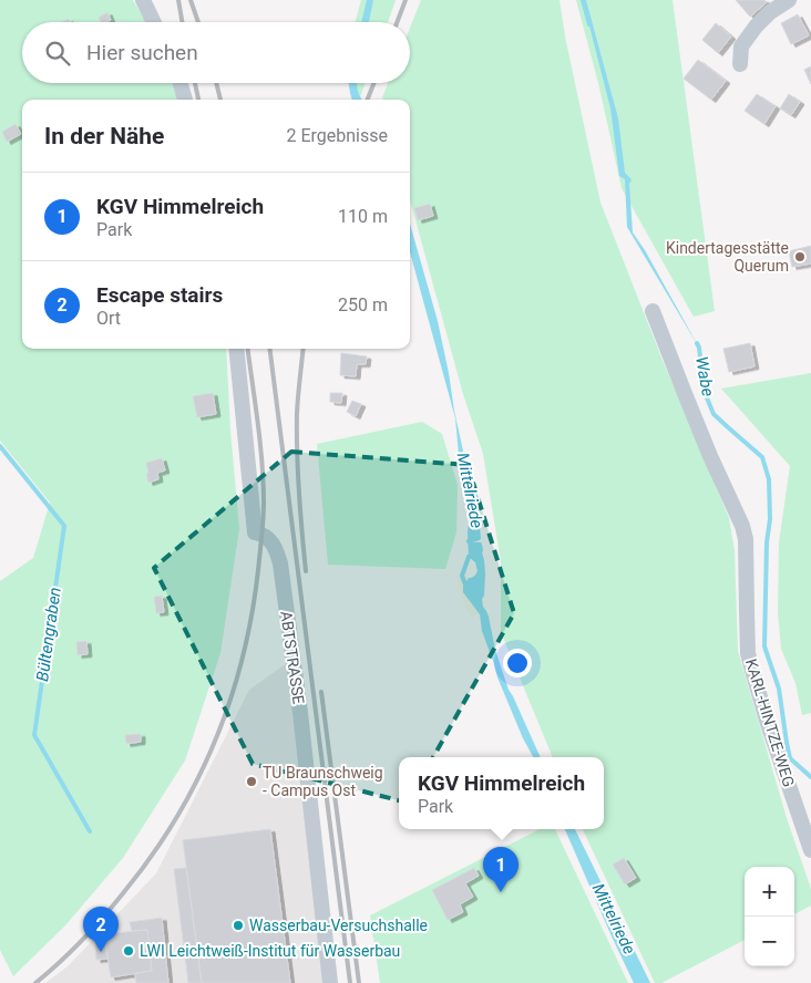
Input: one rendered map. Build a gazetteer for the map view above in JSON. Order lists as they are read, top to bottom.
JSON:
{
  "streets": {
    "street": ["ABTSTRASSE", "KARL-HINTZE-WEG"]
  },
  "water": ["Wabe", "Mittelriede", "Bültengraben"],
  "places": [
    "Kindertagesstätte Querum",
    "TU Braunschweig - Campus Ost",
    "Wasserbau-Versuchshalle",
    "LWI Leichtweiß-Institut für Wasserbau"
  ],
  "page": {
    "search": "Hier suchen",
    "heading": ["In der Nähe", "2 Ergebnisse"],
    "list": [
      {
        "mark": "1",
        "name": "KGV Himmelreich",
        "note": "Park",
        "value": "110 m"
      },
      {
        "mark": "2",
        "name": "Escape stairs",
        "note": "Ort",
        "value": "250 m"
      }
    ],
    "popup": ["KGV Himmelreich", "Park"],
    "pins": ["1", "2"],
    "map_buttons": ["+", "−"]
  }
}
